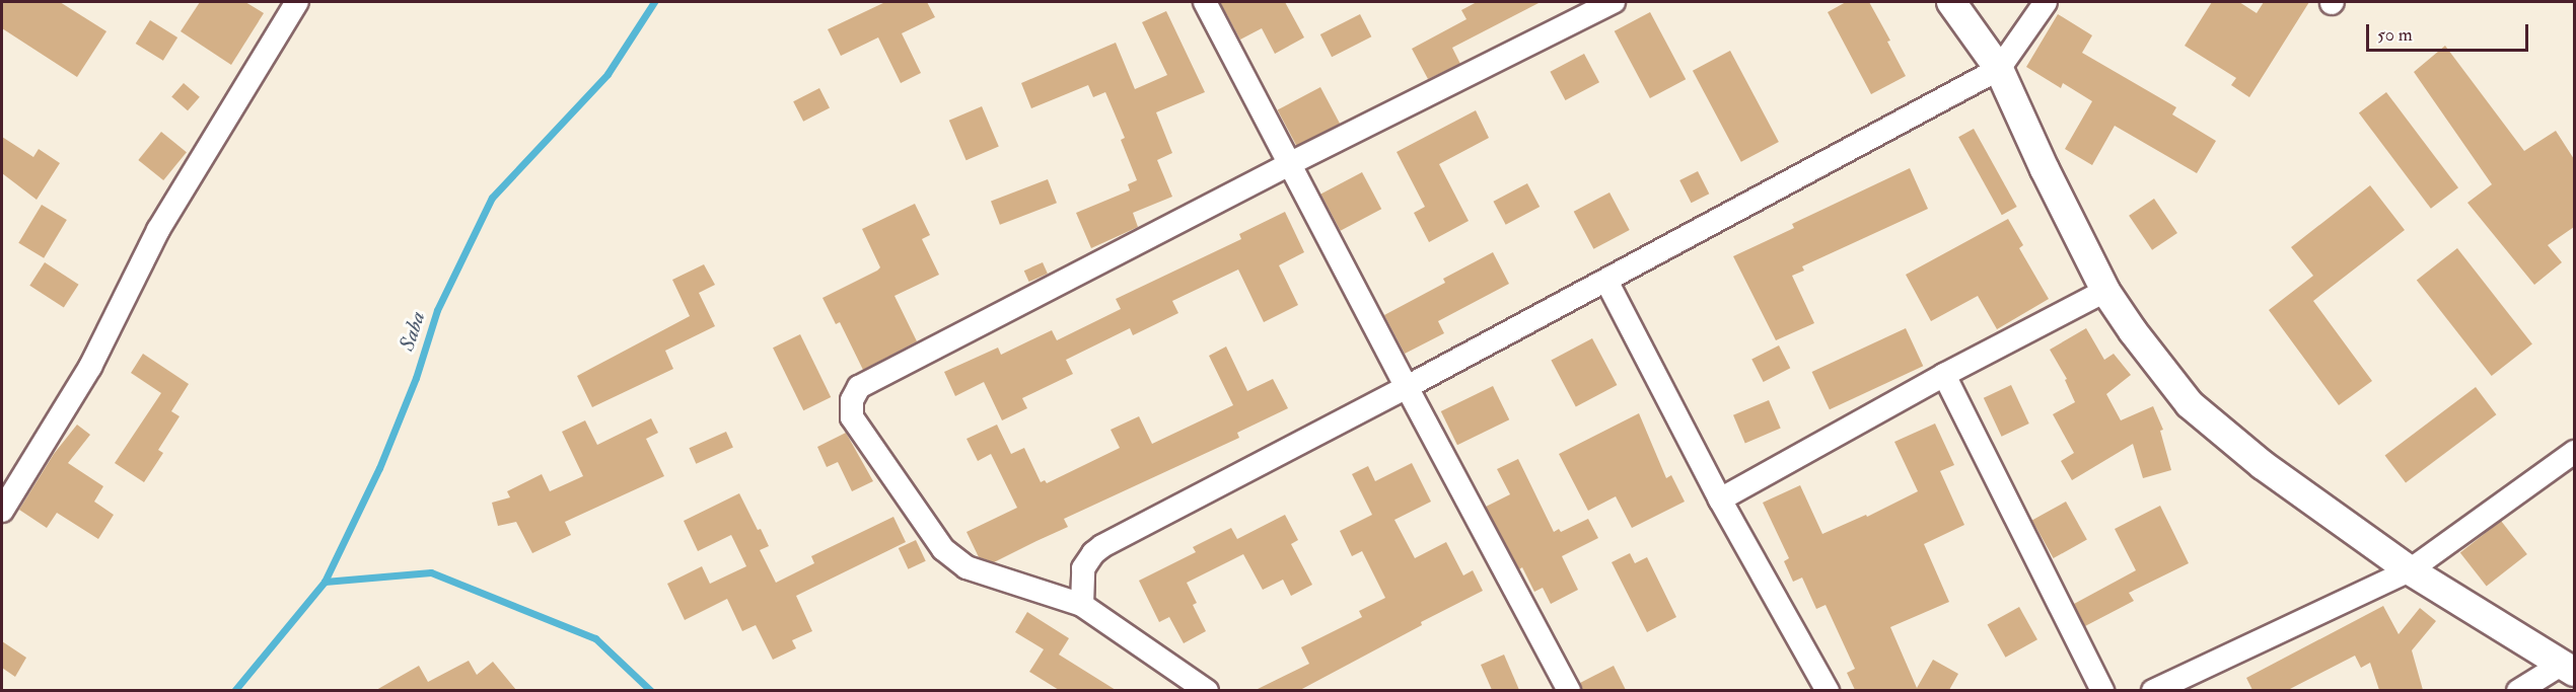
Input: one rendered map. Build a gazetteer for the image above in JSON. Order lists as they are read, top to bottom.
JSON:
{
  "water": ["Saba"],
  "scale_bar": "50 m"
}
